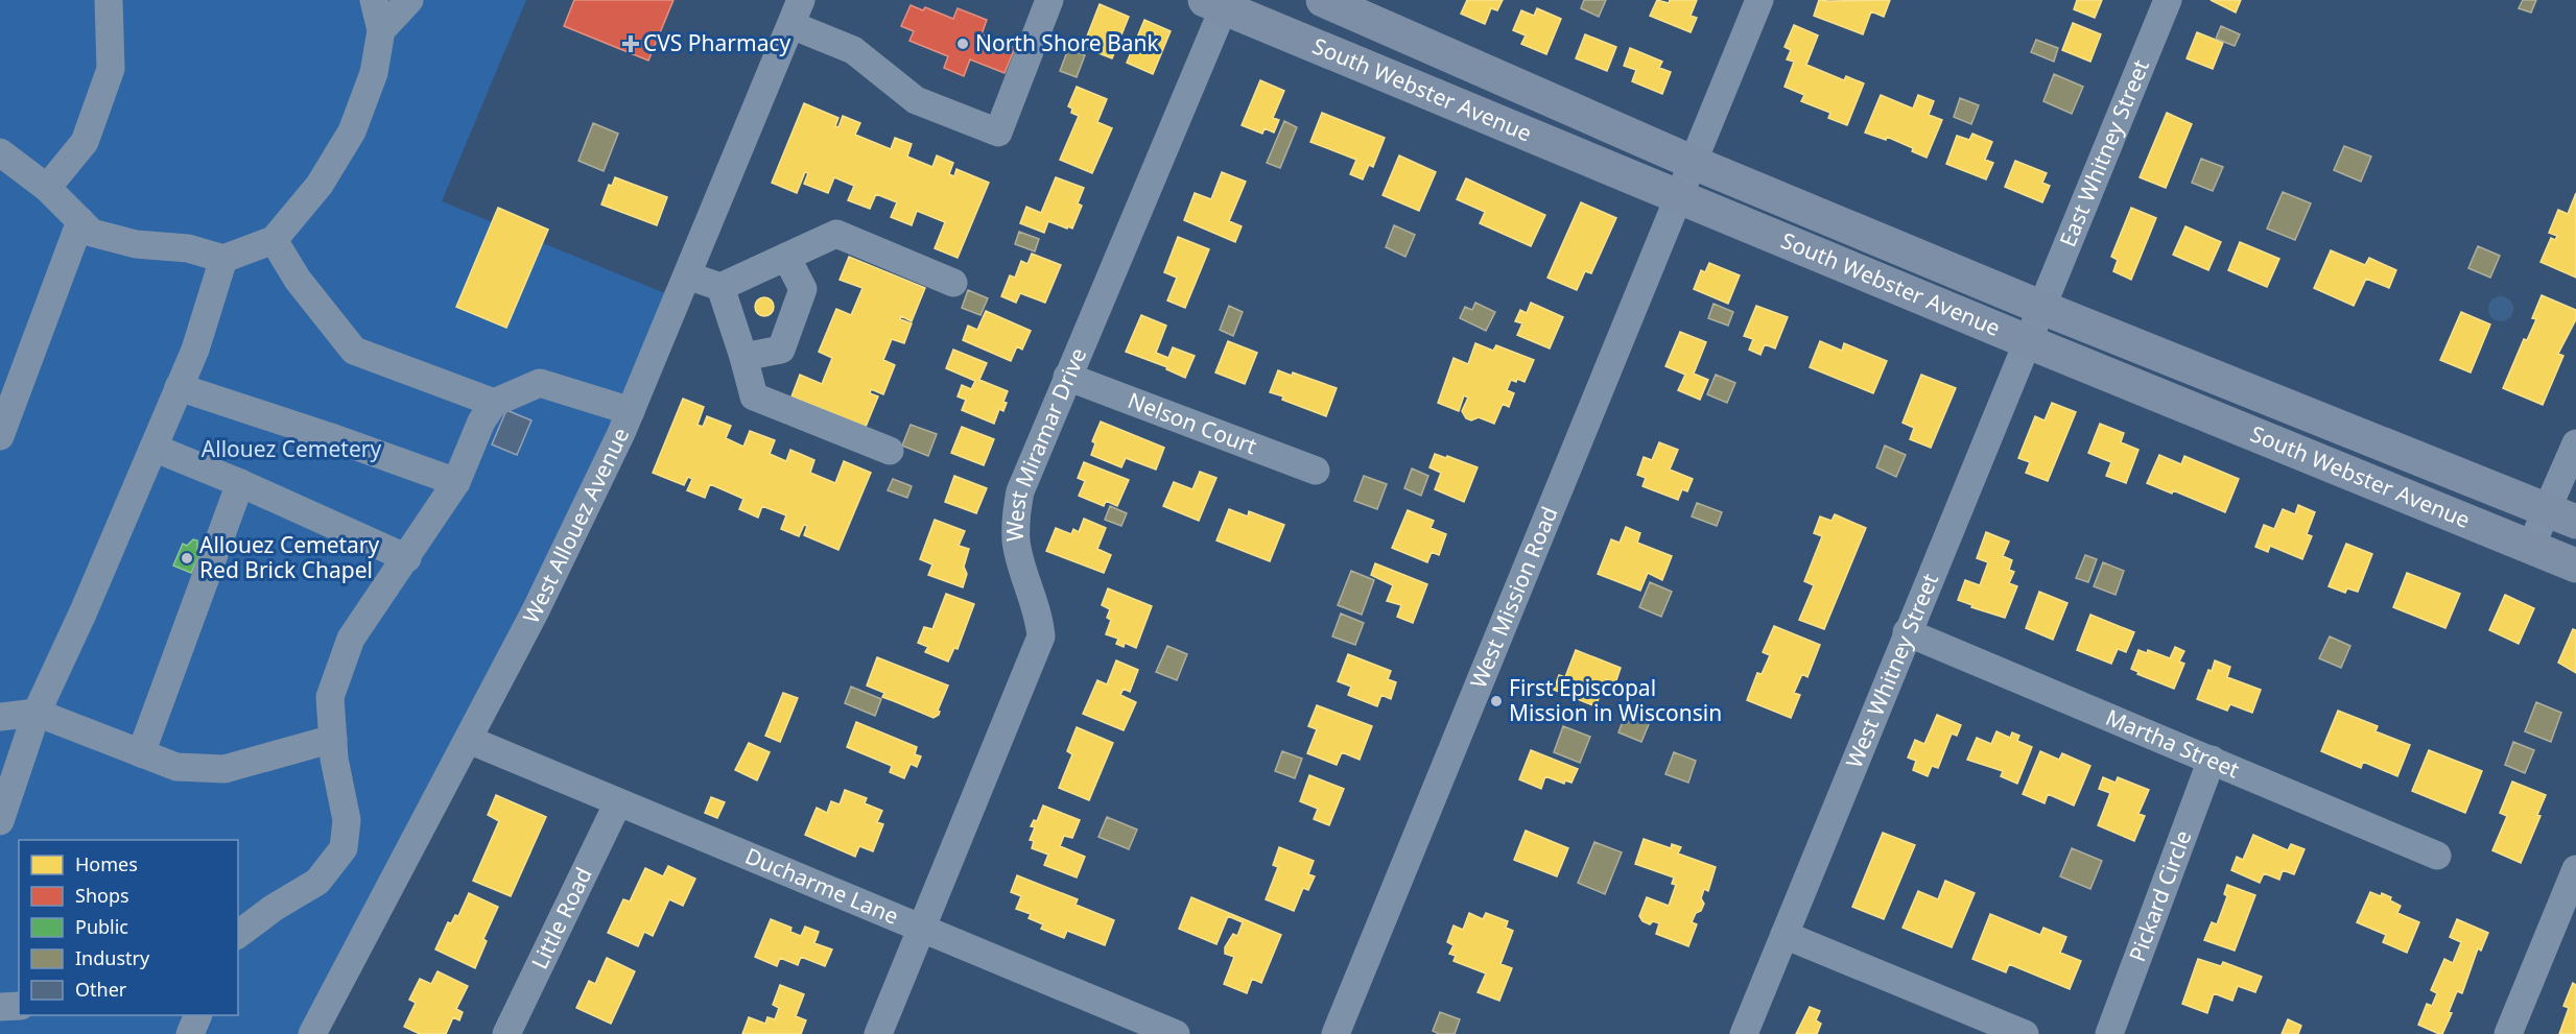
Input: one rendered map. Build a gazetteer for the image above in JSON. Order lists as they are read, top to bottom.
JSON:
{
  "streets": {
    "main road": ["South Webster Avenue"],
    "street": [
      "East Whitney Street",
      "Nelson Court",
      "West Miramar Drive",
      "West Allouez Avenue",
      "West Mission Road",
      "West Whitney Street",
      "Martha Street",
      "Ducharme Lane",
      "Pickard Circle",
      "Little Road"
    ]
  },
  "crossings": [
    ["South Webster Avenue", "East Whitney Street"],
    ["South Webster Avenue", "West Miramar Drive"],
    ["South Webster Avenue", "West Mission Road"],
    ["South Webster Avenue", "West Whitney Street"],
    ["East Whitney Street", "West Whitney Street"],
    ["Nelson Court", "West Miramar Drive"],
    ["West Miramar Drive", "Ducharme Lane"],
    ["West Allouez Avenue", "Ducharme Lane"],
    ["West Whitney Street", "Martha Street"],
    ["Martha Street", "Pickard Circle"],
    ["Ducharme Lane", "Little Road"]
  ],
  "parks": ["Allouez Cemetery"],
  "places": {
    "health": ["CVS Pharmacy"],
    "other": ["North Shore Bank", "Allouez Cemetary Red Brick Chapel", "First Episcopal Mission in Wisconsin"]
  },
  "legend": [
    "Homes",
    "Shops",
    "Public",
    "Industry",
    "Other"
  ]
}
